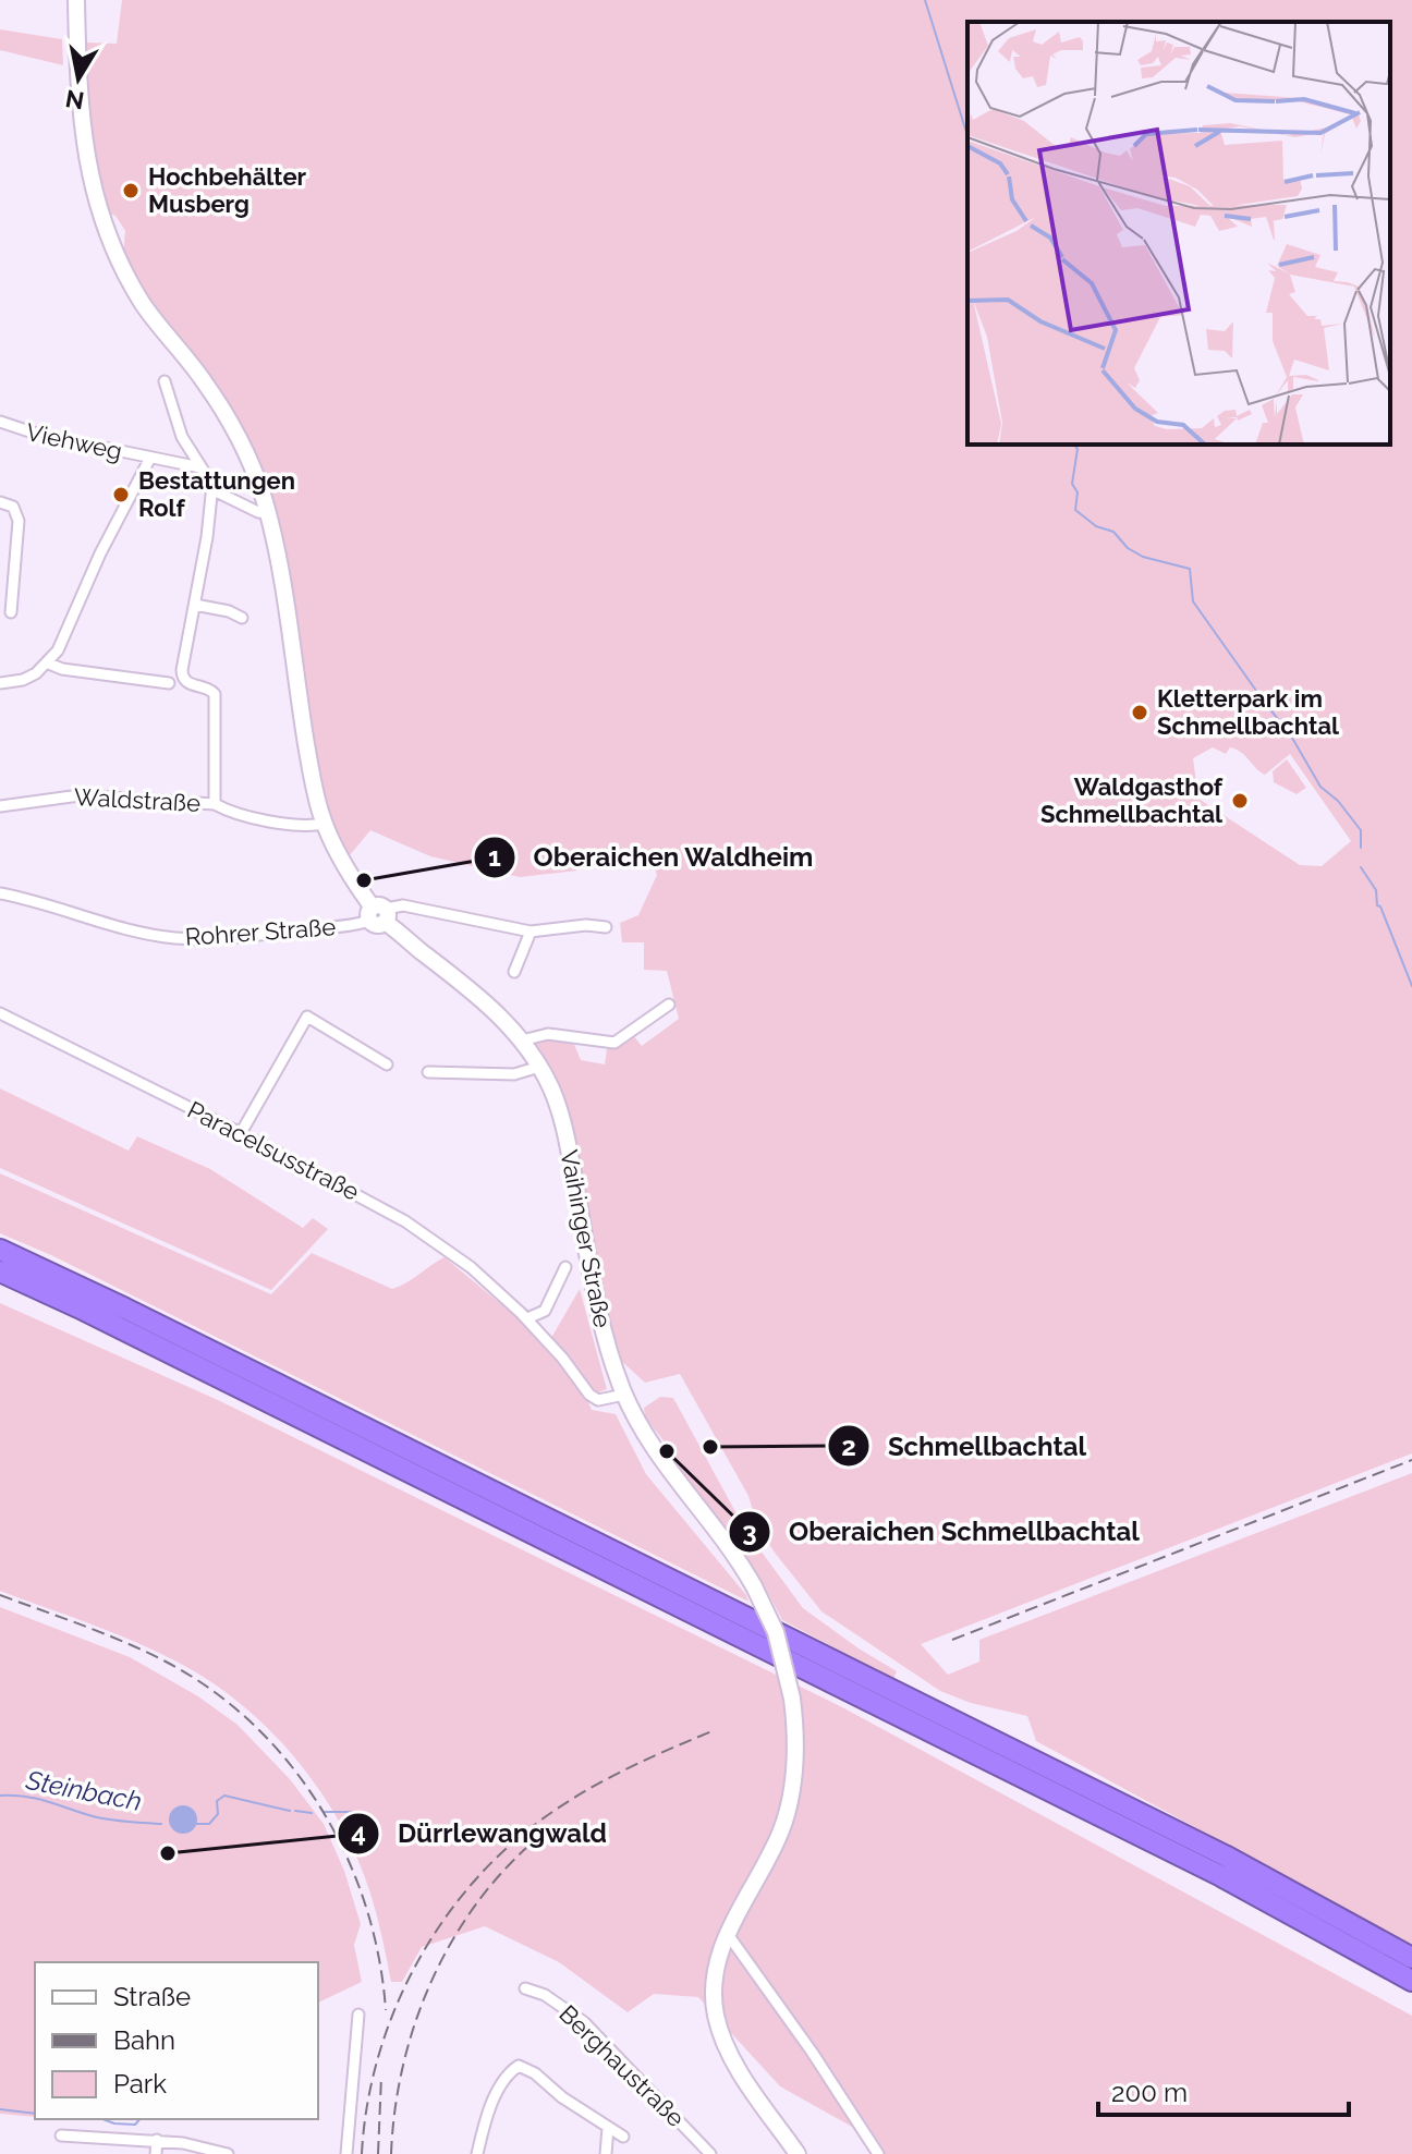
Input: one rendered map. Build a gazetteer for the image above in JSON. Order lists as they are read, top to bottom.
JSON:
{
  "streets": {
    "main road": ["Vaihinger Straße"],
    "street": [
      "Viehweg",
      "Waldstraße",
      "Rohrer Straße",
      "Paracelsusstraße",
      "Berghaustraße"
    ]
  },
  "crossings": [
    ["Waldstraße", "Vaihinger Straße"],
    ["Rohrer Straße", "Vaihinger Straße"],
    ["Paracelsusstraße", "Vaihinger Straße"]
  ],
  "water": ["Steinbach"],
  "places": [
    "Hochbehälter Musberg",
    "Bestattungen Rolf",
    "Kletterpark im Schmellbachtal",
    "Waldgasthof Schmellbachtal",
    "Oberaichen Waldheim",
    "Schmellbachtal",
    "Oberaichen Schmellbachtal",
    "Dürrlewangwald"
  ],
  "legend": ["Straße", "Bahn", "Park"],
  "scale_bar": "200 m",
  "north": "bottom"
}
